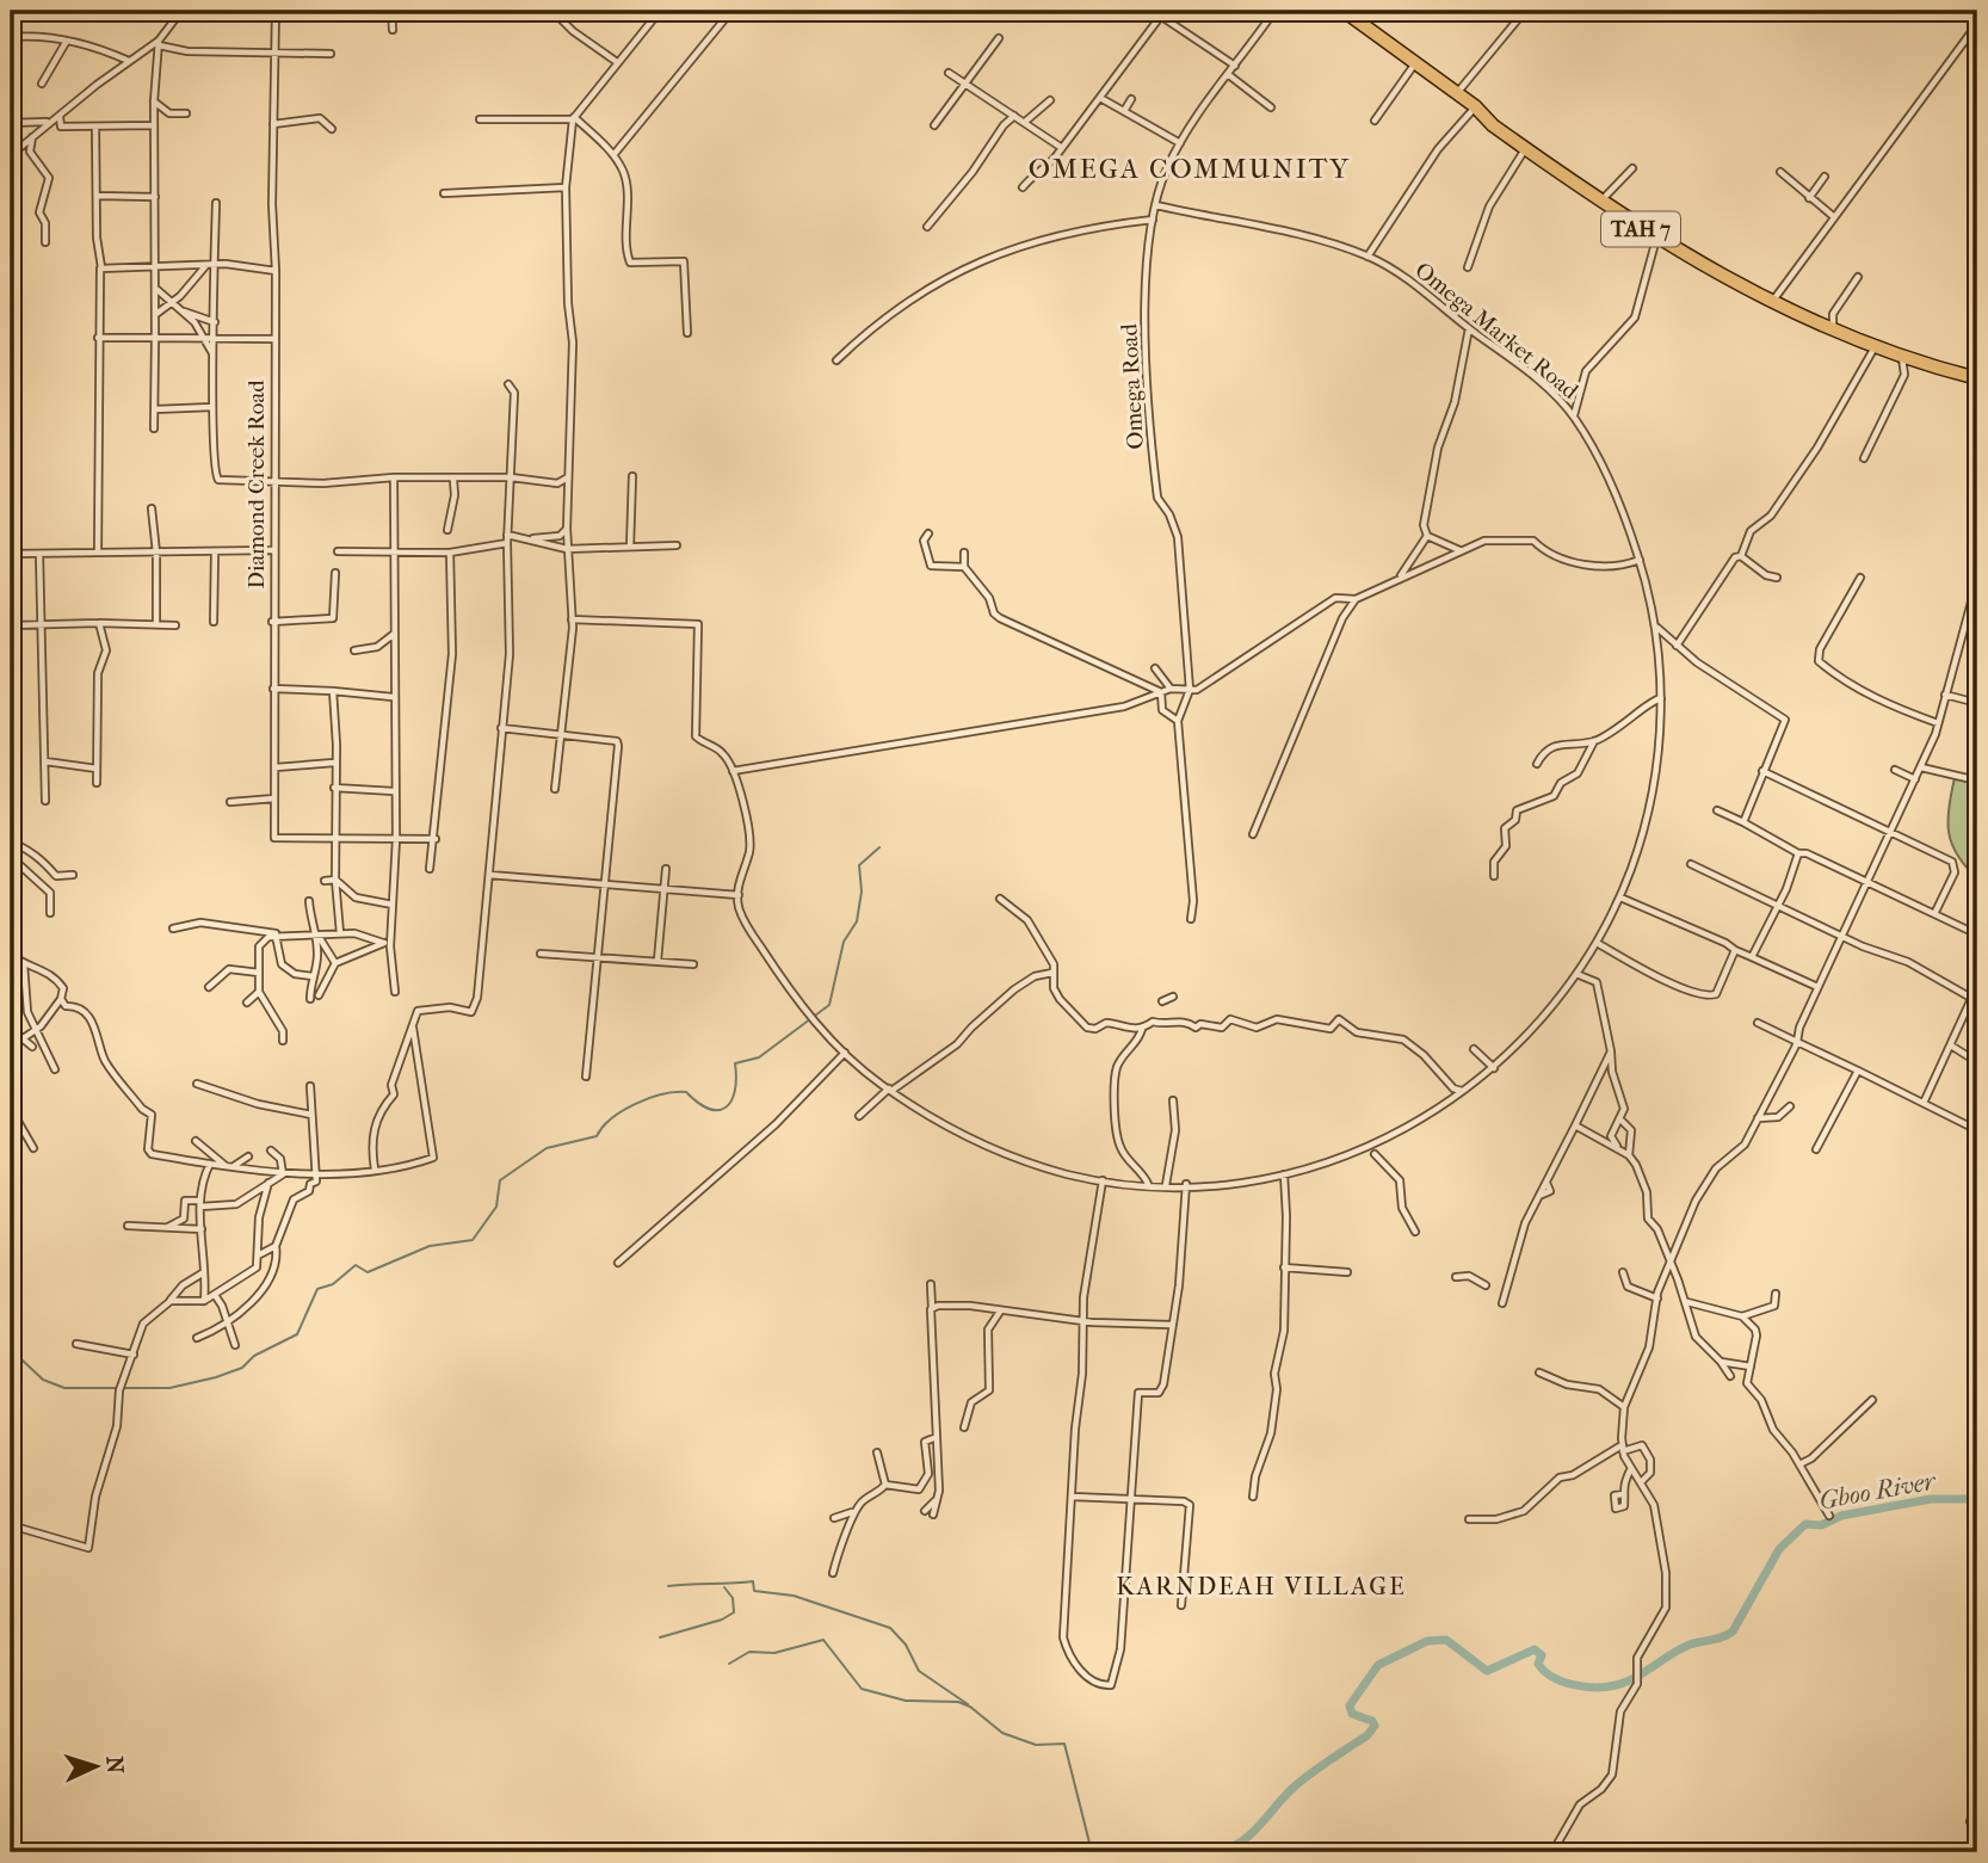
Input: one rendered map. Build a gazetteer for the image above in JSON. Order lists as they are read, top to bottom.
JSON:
{
  "streets": {
    "highway": ["TAH 7"],
    "street": ["Omega Market Road", "Omega Road", "Diamond Creek Road"]
  },
  "crossings": [
    ["Omega Market Road", "Omega Road"]
  ],
  "districts": ["OMEGA COMMUNITY", "KARNDEAH VILLAGE"],
  "water": ["Gboo River"],
  "north": "right"
}
